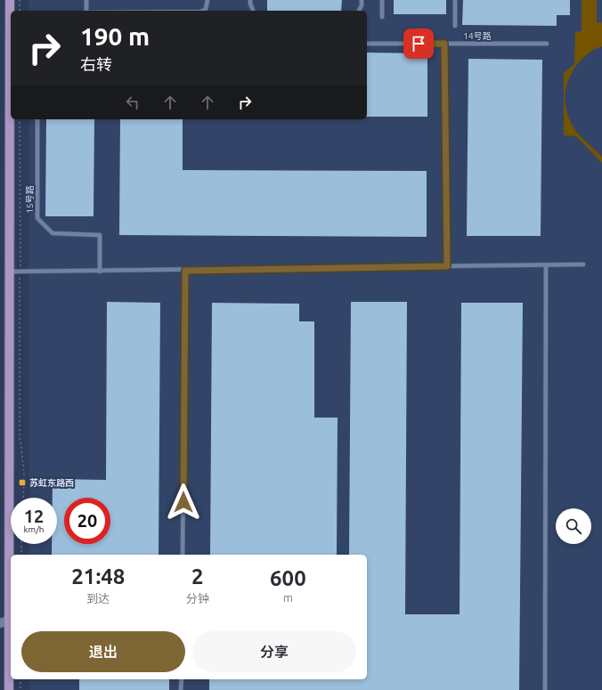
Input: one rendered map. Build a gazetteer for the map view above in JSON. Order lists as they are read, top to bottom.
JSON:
{
  "streets": {
    "lane": ["14号路", "15号路"]
  },
  "places": {
    "transit": ["苏虹东路西"]
  },
  "page": {
    "turn": ["190 m", "右转"],
    "speed": "12 km/h",
    "limit": "20",
    "eta": [
      "21:48",
      "到达",
      "2",
      "分钟",
      "600",
      "m"
    ],
    "buttons": ["退出", "分享"]
  }
}
